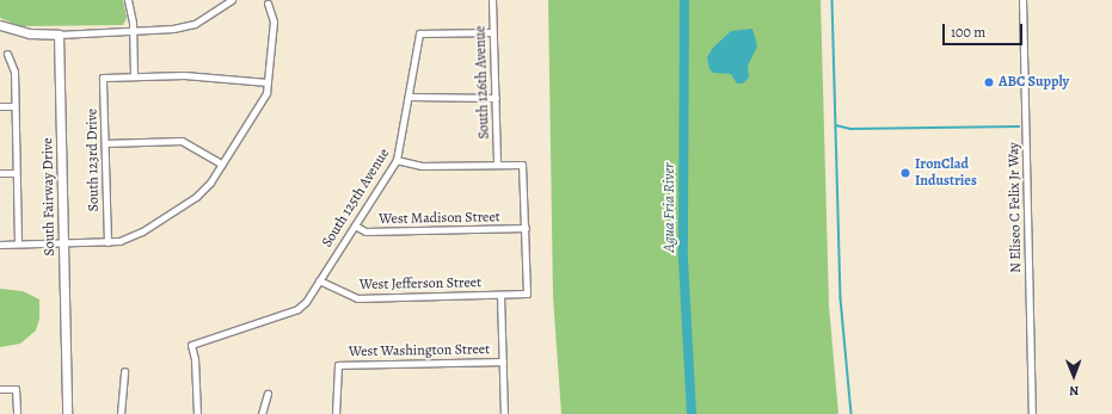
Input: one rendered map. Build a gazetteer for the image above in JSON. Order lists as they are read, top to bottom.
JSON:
{
  "streets": {
    "street": [
      "South 126th Avenue",
      "South 123rd Drive",
      "South Fairway Drive",
      "South 125th Avenue",
      "N Eliseo C Felix Jr Way",
      "West Madison Street",
      "West Jefferson Street",
      "West Washington Street"
    ]
  },
  "crossings": [
    ["South 126th Avenue", "South 125th Avenue"],
    ["South 125th Avenue", "West Madison Street"],
    ["South 125th Avenue", "West Jefferson Street"],
    ["West Madison Street", "West Jefferson Street"]
  ],
  "water": ["Agua Fria River"],
  "places": ["ABC Supply", "IronClad Industries"],
  "scale_bar": "100 m",
  "north": "bottom"
}
